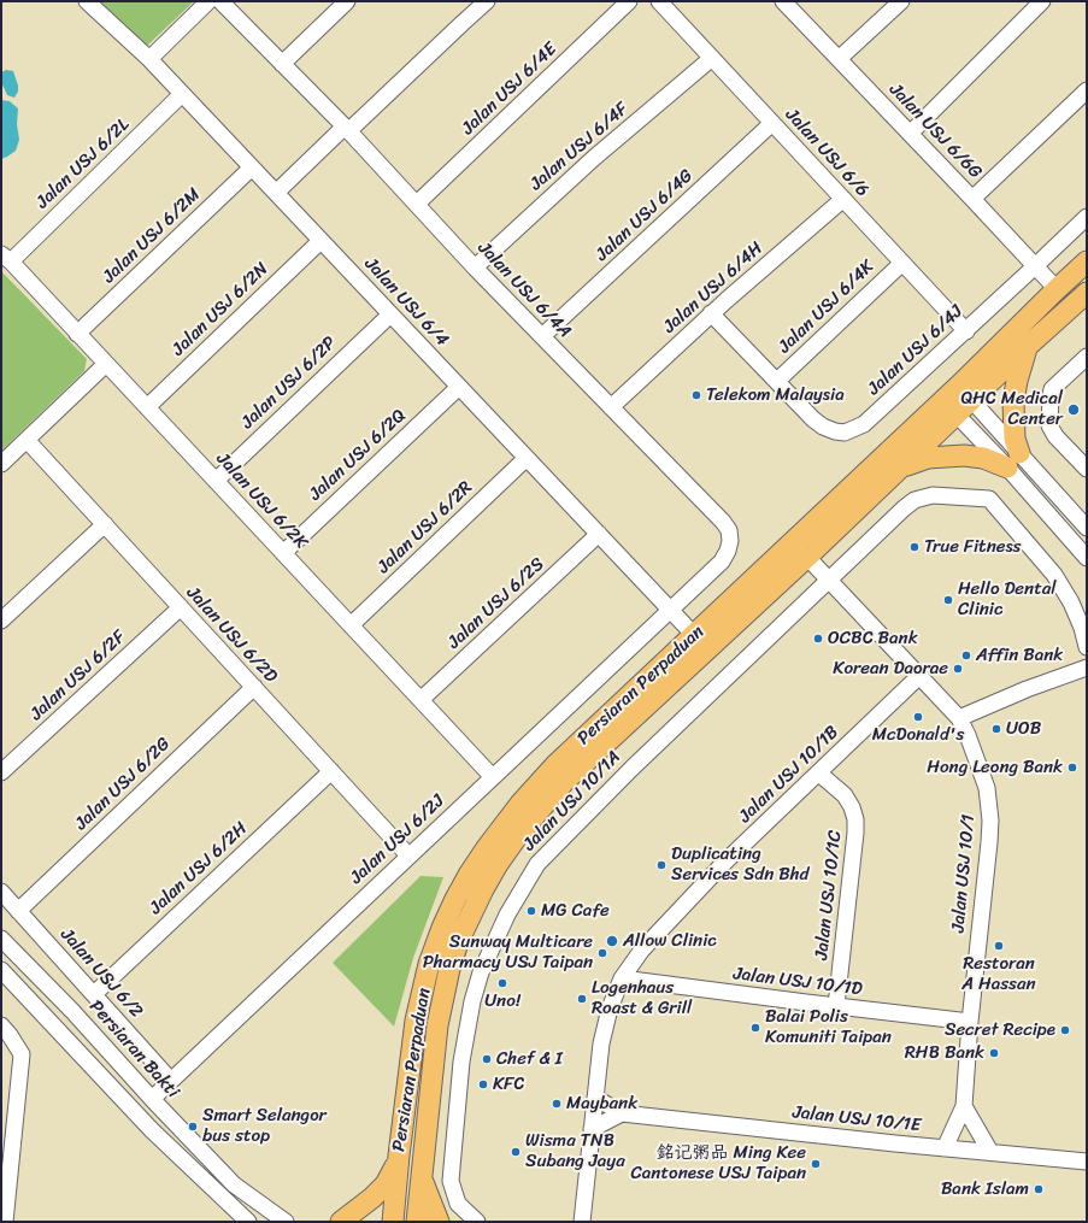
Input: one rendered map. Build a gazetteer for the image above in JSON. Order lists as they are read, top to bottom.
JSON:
{
  "streets": {
    "main road": ["Persiaran Perpaduan"],
    "street": [
      "Jalan USJ 6/4E",
      "Jalan USJ 6/6G",
      "Jalan USJ 6/4F",
      "Jalan USJ 6/6",
      "Jalan USJ 6/2L",
      "Jalan USJ 6/4G",
      "Jalan USJ 6/2M",
      "Jalan USJ 6/4H",
      "Jalan USJ 6/4A",
      "Jalan USJ 6/4",
      "Jalan USJ 6/4K",
      "Jalan USJ 6/2N",
      "Jalan USJ 6/4J",
      "Jalan USJ 6/2P",
      "Jalan USJ 6/2Q",
      "Jalan USJ 6/2K",
      "Jalan USJ 6/2R",
      "Jalan USJ 6/2S",
      "Jalan USJ 6/2D",
      "Jalan USJ 6/2F",
      "Jalan USJ 10/1B",
      "Jalan USJ 6/2G",
      "Jalan USJ 10/1A",
      "Jalan USJ 6/2J",
      "Jalan USJ 6/2H",
      "Jalan USJ 10/1",
      "Jalan USJ 10/1C",
      "Jalan USJ 6/2",
      "Jalan USJ 10/1D",
      "Persiaran Bakti",
      "Jalan USJ 10/1E"
    ]
  },
  "crossings": [
    ["Jalan USJ 6/4E", "Jalan USJ 6/4A"],
    ["Jalan USJ 6/6G", "Jalan USJ 6/4J"],
    ["Jalan USJ 6/6G", "Persiaran Perpaduan"],
    ["Jalan USJ 6/4F", "Jalan USJ 6/6"],
    ["Jalan USJ 6/4F", "Jalan USJ 6/4A"],
    ["Jalan USJ 6/6", "Jalan USJ 6/4G"],
    ["Jalan USJ 6/6", "Jalan USJ 6/4H"],
    ["Jalan USJ 6/6", "Jalan USJ 6/4K"],
    ["Jalan USJ 6/6", "Jalan USJ 6/4J"],
    ["Jalan USJ 6/2L", "Jalan USJ 6/4"],
    ["Jalan USJ 6/2L", "Jalan USJ 6/2K"],
    ["Jalan USJ 6/4G", "Jalan USJ 6/4A"],
    ["Jalan USJ 6/2M", "Jalan USJ 6/4"],
    ["Jalan USJ 6/2M", "Jalan USJ 6/2K"],
    ["Jalan USJ 6/4H", "Jalan USJ 6/4A"],
    ["Jalan USJ 6/4H", "Jalan USJ 6/4J"],
    ["Jalan USJ 6/4A", "Jalan USJ 6/4"],
    ["Jalan USJ 6/4A", "Jalan USJ 6/2J"],
    ["Jalan USJ 6/4", "Jalan USJ 6/2N"],
    ["Jalan USJ 6/4", "Jalan USJ 6/2P"],
    ["Jalan USJ 6/4", "Jalan USJ 6/2Q"],
    ["Jalan USJ 6/4", "Jalan USJ 6/2R"],
    ["Jalan USJ 6/4", "Jalan USJ 6/2S"],
    ["Jalan USJ 6/4", "Persiaran Perpaduan"],
    ["Jalan USJ 6/4", "Jalan USJ 6/2J"],
    ["Jalan USJ 6/4K", "Jalan USJ 6/4J"],
    ["Jalan USJ 6/2N", "Jalan USJ 6/2K"],
    ["Jalan USJ 6/2P", "Jalan USJ 6/2K"],
    ["Jalan USJ 6/2Q", "Jalan USJ 6/2K"],
    ["Jalan USJ 6/2K", "Jalan USJ 6/2R"],
    ["Jalan USJ 6/2K", "Jalan USJ 6/2S"],
    ["Jalan USJ 6/2K", "Jalan USJ 6/2J"],
    ["Jalan USJ 6/2D", "Jalan USJ 6/2F"],
    ["Jalan USJ 6/2D", "Jalan USJ 6/2G"],
    ["Jalan USJ 6/2D", "Jalan USJ 6/2J"],
    ["Jalan USJ 6/2D", "Jalan USJ 6/2H"],
    ["Persiaran Perpaduan", "Jalan USJ 10/1"],
    ["Jalan USJ 10/1B", "Jalan USJ 10/1"],
    ["Jalan USJ 10/1B", "Jalan USJ 10/1C"],
    ["Jalan USJ 10/1B", "Jalan USJ 10/1D"],
    ["Jalan USJ 10/1B", "Jalan USJ 10/1E"],
    ["Jalan USJ 6/2G", "Jalan USJ 6/2"],
    ["Jalan USJ 10/1A", "Jalan USJ 10/1"],
    ["Jalan USJ 6/2J", "Jalan USJ 6/2"],
    ["Jalan USJ 6/2J", "Persiaran Bakti"],
    ["Jalan USJ 6/2H", "Jalan USJ 6/2"],
    ["Jalan USJ 10/1", "Jalan USJ 10/1D"],
    ["Jalan USJ 10/1", "Jalan USJ 10/1E"],
    ["Jalan USJ 10/1C", "Jalan USJ 10/1D"]
  ],
  "places": [
    "Telekom Malaysia",
    "QHC Medical Center",
    "True Fitness",
    "Hello Dental Clinic",
    "OCBC Bank",
    "Affin Bank",
    "Korean Daorae",
    "McDonald's",
    "UOB",
    "Hong Leong Bank",
    "Duplicating Services Sdn Bhd",
    "MG Cafe",
    "Allow Clinic",
    "Restoran A Hassan",
    "Sunway Multicare Pharmacy USJ Taipan",
    "Uno!",
    "Logenhaus Roast & Grill",
    "Balai Polis Komuniti Taipan",
    "Secret Recipe",
    "RHB Bank",
    "Chef & I",
    "KFC",
    "Maybank",
    "Smart Selangor bus stop",
    "Wisma TNB Subang Jaya",
    "銘记粥品 Ming Kee Cantonese USJ Taipan",
    "Bank Islam"
  ]
}
